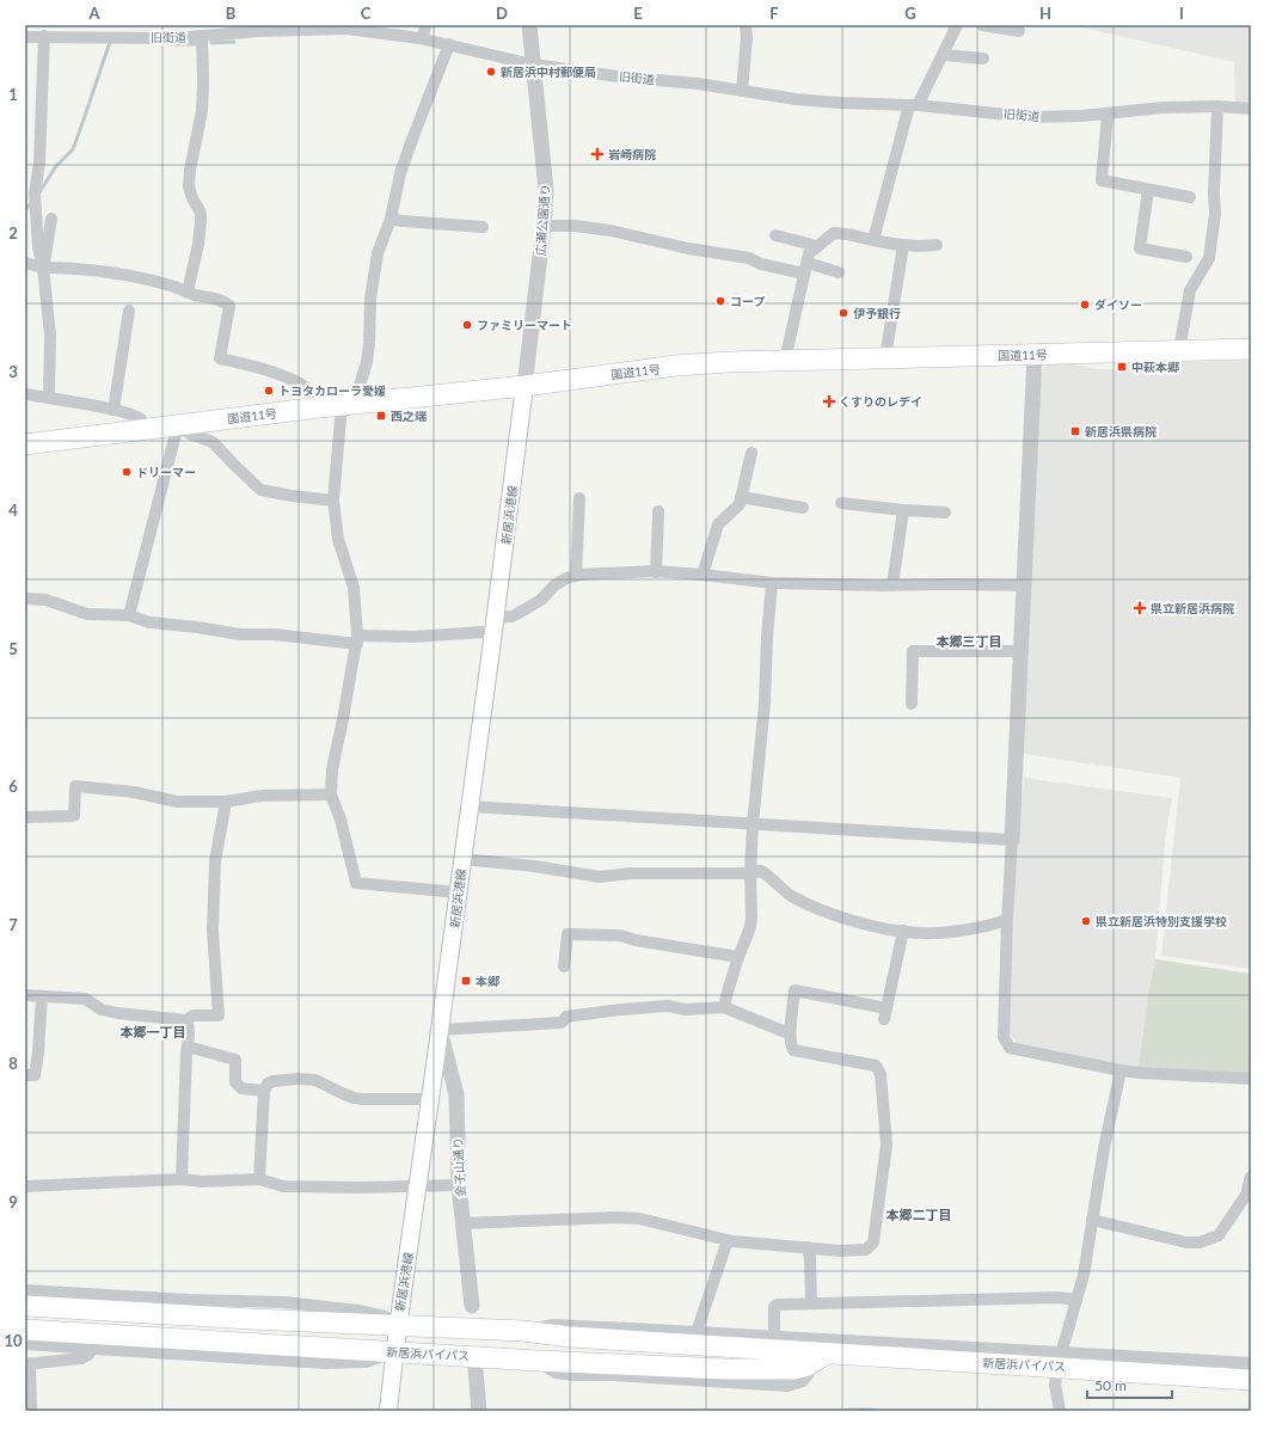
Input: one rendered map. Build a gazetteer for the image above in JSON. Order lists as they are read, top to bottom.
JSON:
{
  "streets": {
    "highway": ["国道11号", "新居浜バイパス"],
    "main road": ["新居浜港線"],
    "street": ["旧街道", "広瀬公園通り", "金子山通り"]
  },
  "crossings": [
    ["旧街道", "広瀬公園通り"],
    ["広瀬公園通り", "国道11号"],
    ["広瀬公園通り", "新居浜港線"],
    ["国道11号", "新居浜港線"],
    ["新居浜港線", "金子山通り"],
    ["新居浜港線", "新居浜バイパス"]
  ],
  "districts": ["本郷三丁目", "本郷一丁目", "本郷二丁目"],
  "places": {
    "other": [
      "新居浜中村郵便局",
      "コープ",
      "ダイソー",
      "伊予銀行",
      "ファミリーマート",
      "トヨタカローラ愛媛",
      "ドリーマー",
      "県立新居浜特別支援学校"
    ],
    "health": ["岩崎病院", "くすりのレデイ", "県立新居浜病院"],
    "transit": [
      "中萩本郷",
      "西之端",
      "新居浜県病院",
      "本郷"
    ]
  },
  "scale_bar": "50 m",
  "grid": {
    "columns": [
      "A",
      "B",
      "C",
      "D",
      "E",
      "F",
      "G",
      "H",
      "I"
    ],
    "rows": [
      "1",
      "2",
      "3",
      "4",
      "5",
      "6",
      "7",
      "8",
      "9",
      "10"
    ]
  }
}
